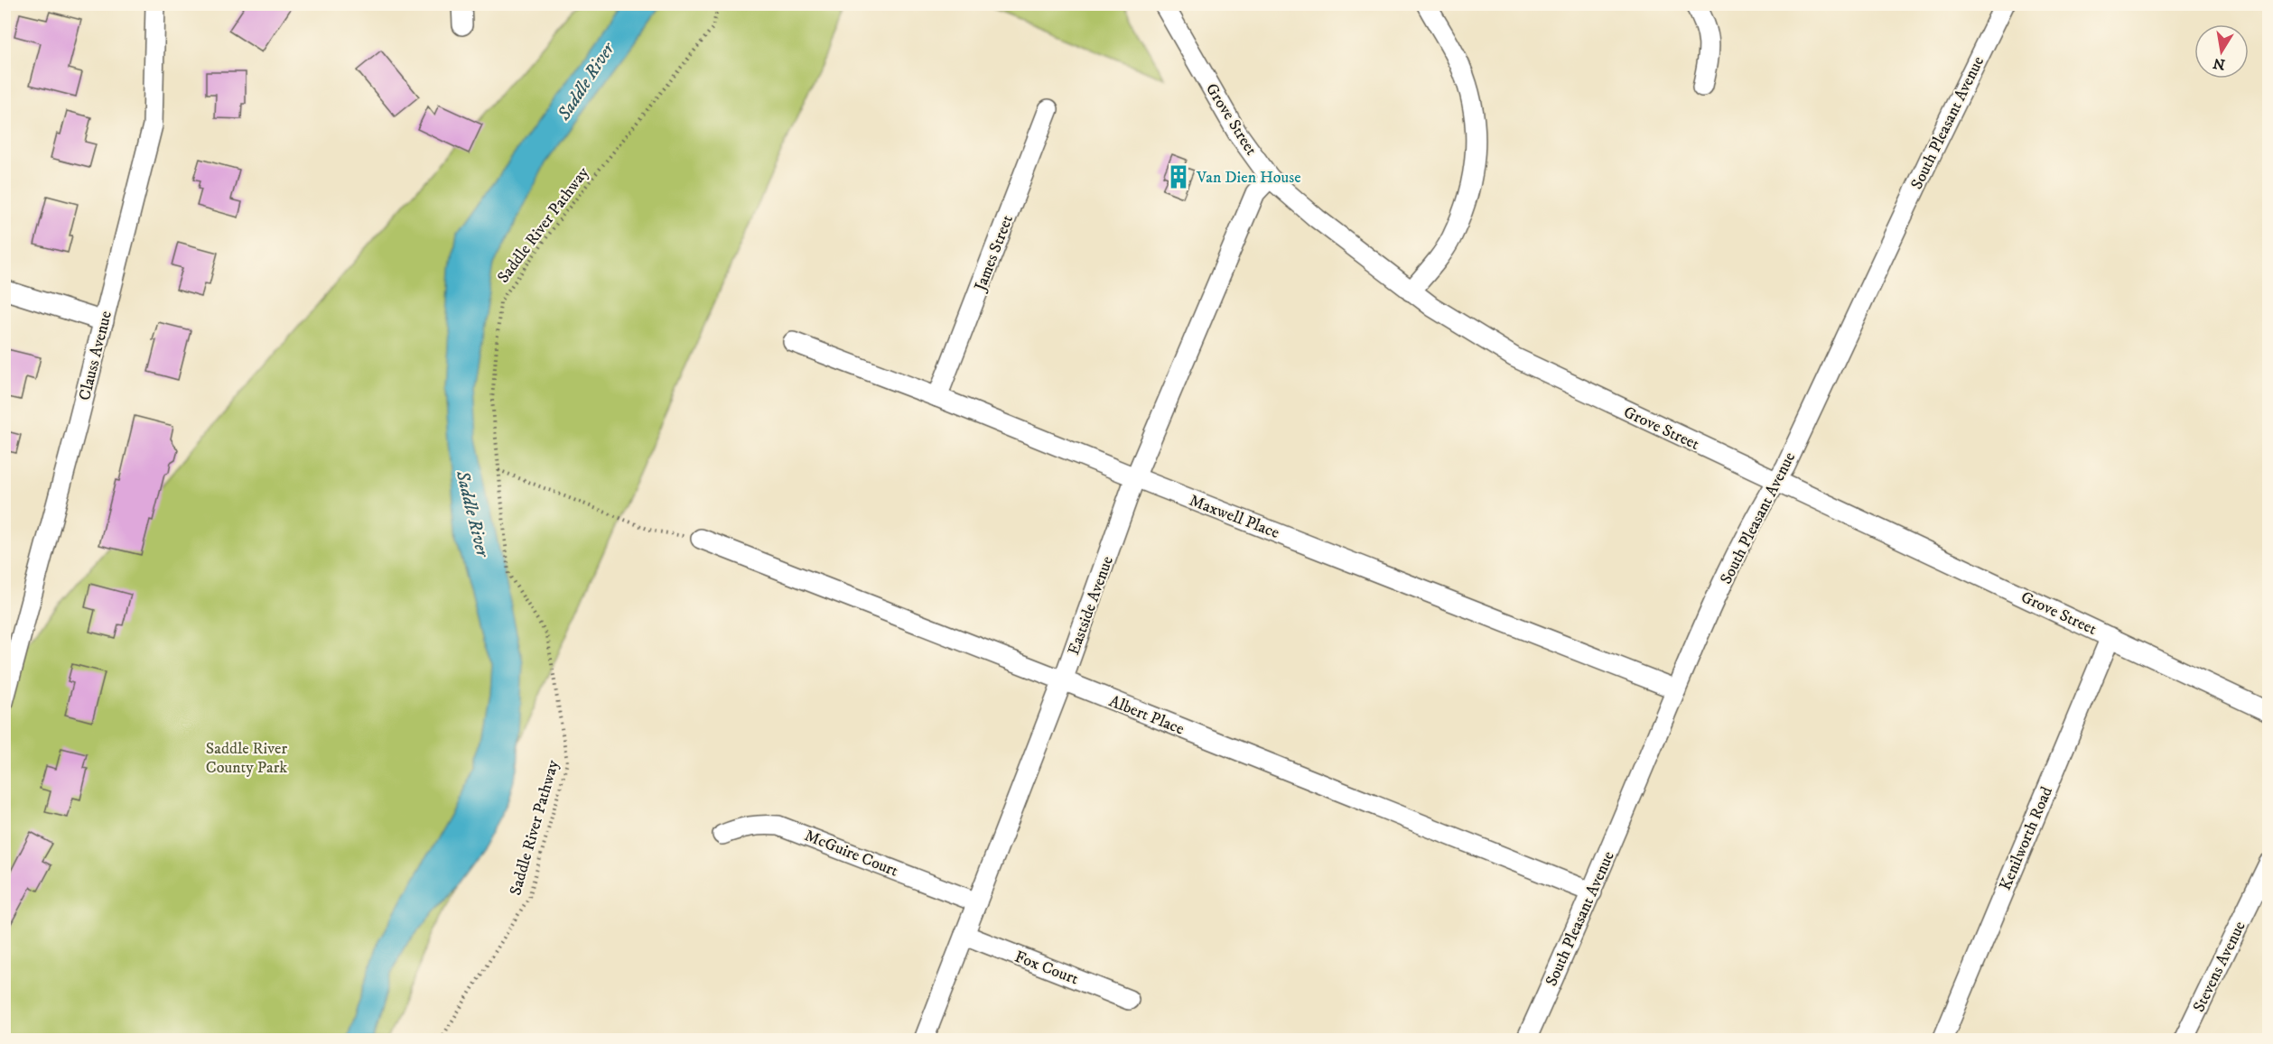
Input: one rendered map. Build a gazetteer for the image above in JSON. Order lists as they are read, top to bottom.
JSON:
{
  "streets": {
    "street": [
      "Grove Street",
      "South Pleasant Avenue",
      "James Street",
      "Clauss Avenue",
      "Maxwell Place",
      "Eastside Avenue",
      "Albert Place",
      "Kenilworth Road",
      "McGuire Court",
      "Stevens Avenue",
      "Fox Court"
    ],
    "path": ["Saddle River Pathway"]
  },
  "crossings": [
    ["Grove Street", "South Pleasant Avenue"],
    ["Grove Street", "Eastside Avenue"],
    ["Grove Street", "Kenilworth Road"],
    ["South Pleasant Avenue", "Maxwell Place"],
    ["South Pleasant Avenue", "Albert Place"],
    ["James Street", "Maxwell Place"],
    ["Maxwell Place", "Eastside Avenue"],
    ["Eastside Avenue", "Albert Place"],
    ["Eastside Avenue", "McGuire Court"],
    ["Eastside Avenue", "Fox Court"]
  ],
  "water": ["Saddle River"],
  "parks": ["Saddle River County Park"],
  "places": {
    "building": ["Van Dien House"]
  },
  "north": "bottom"
}
